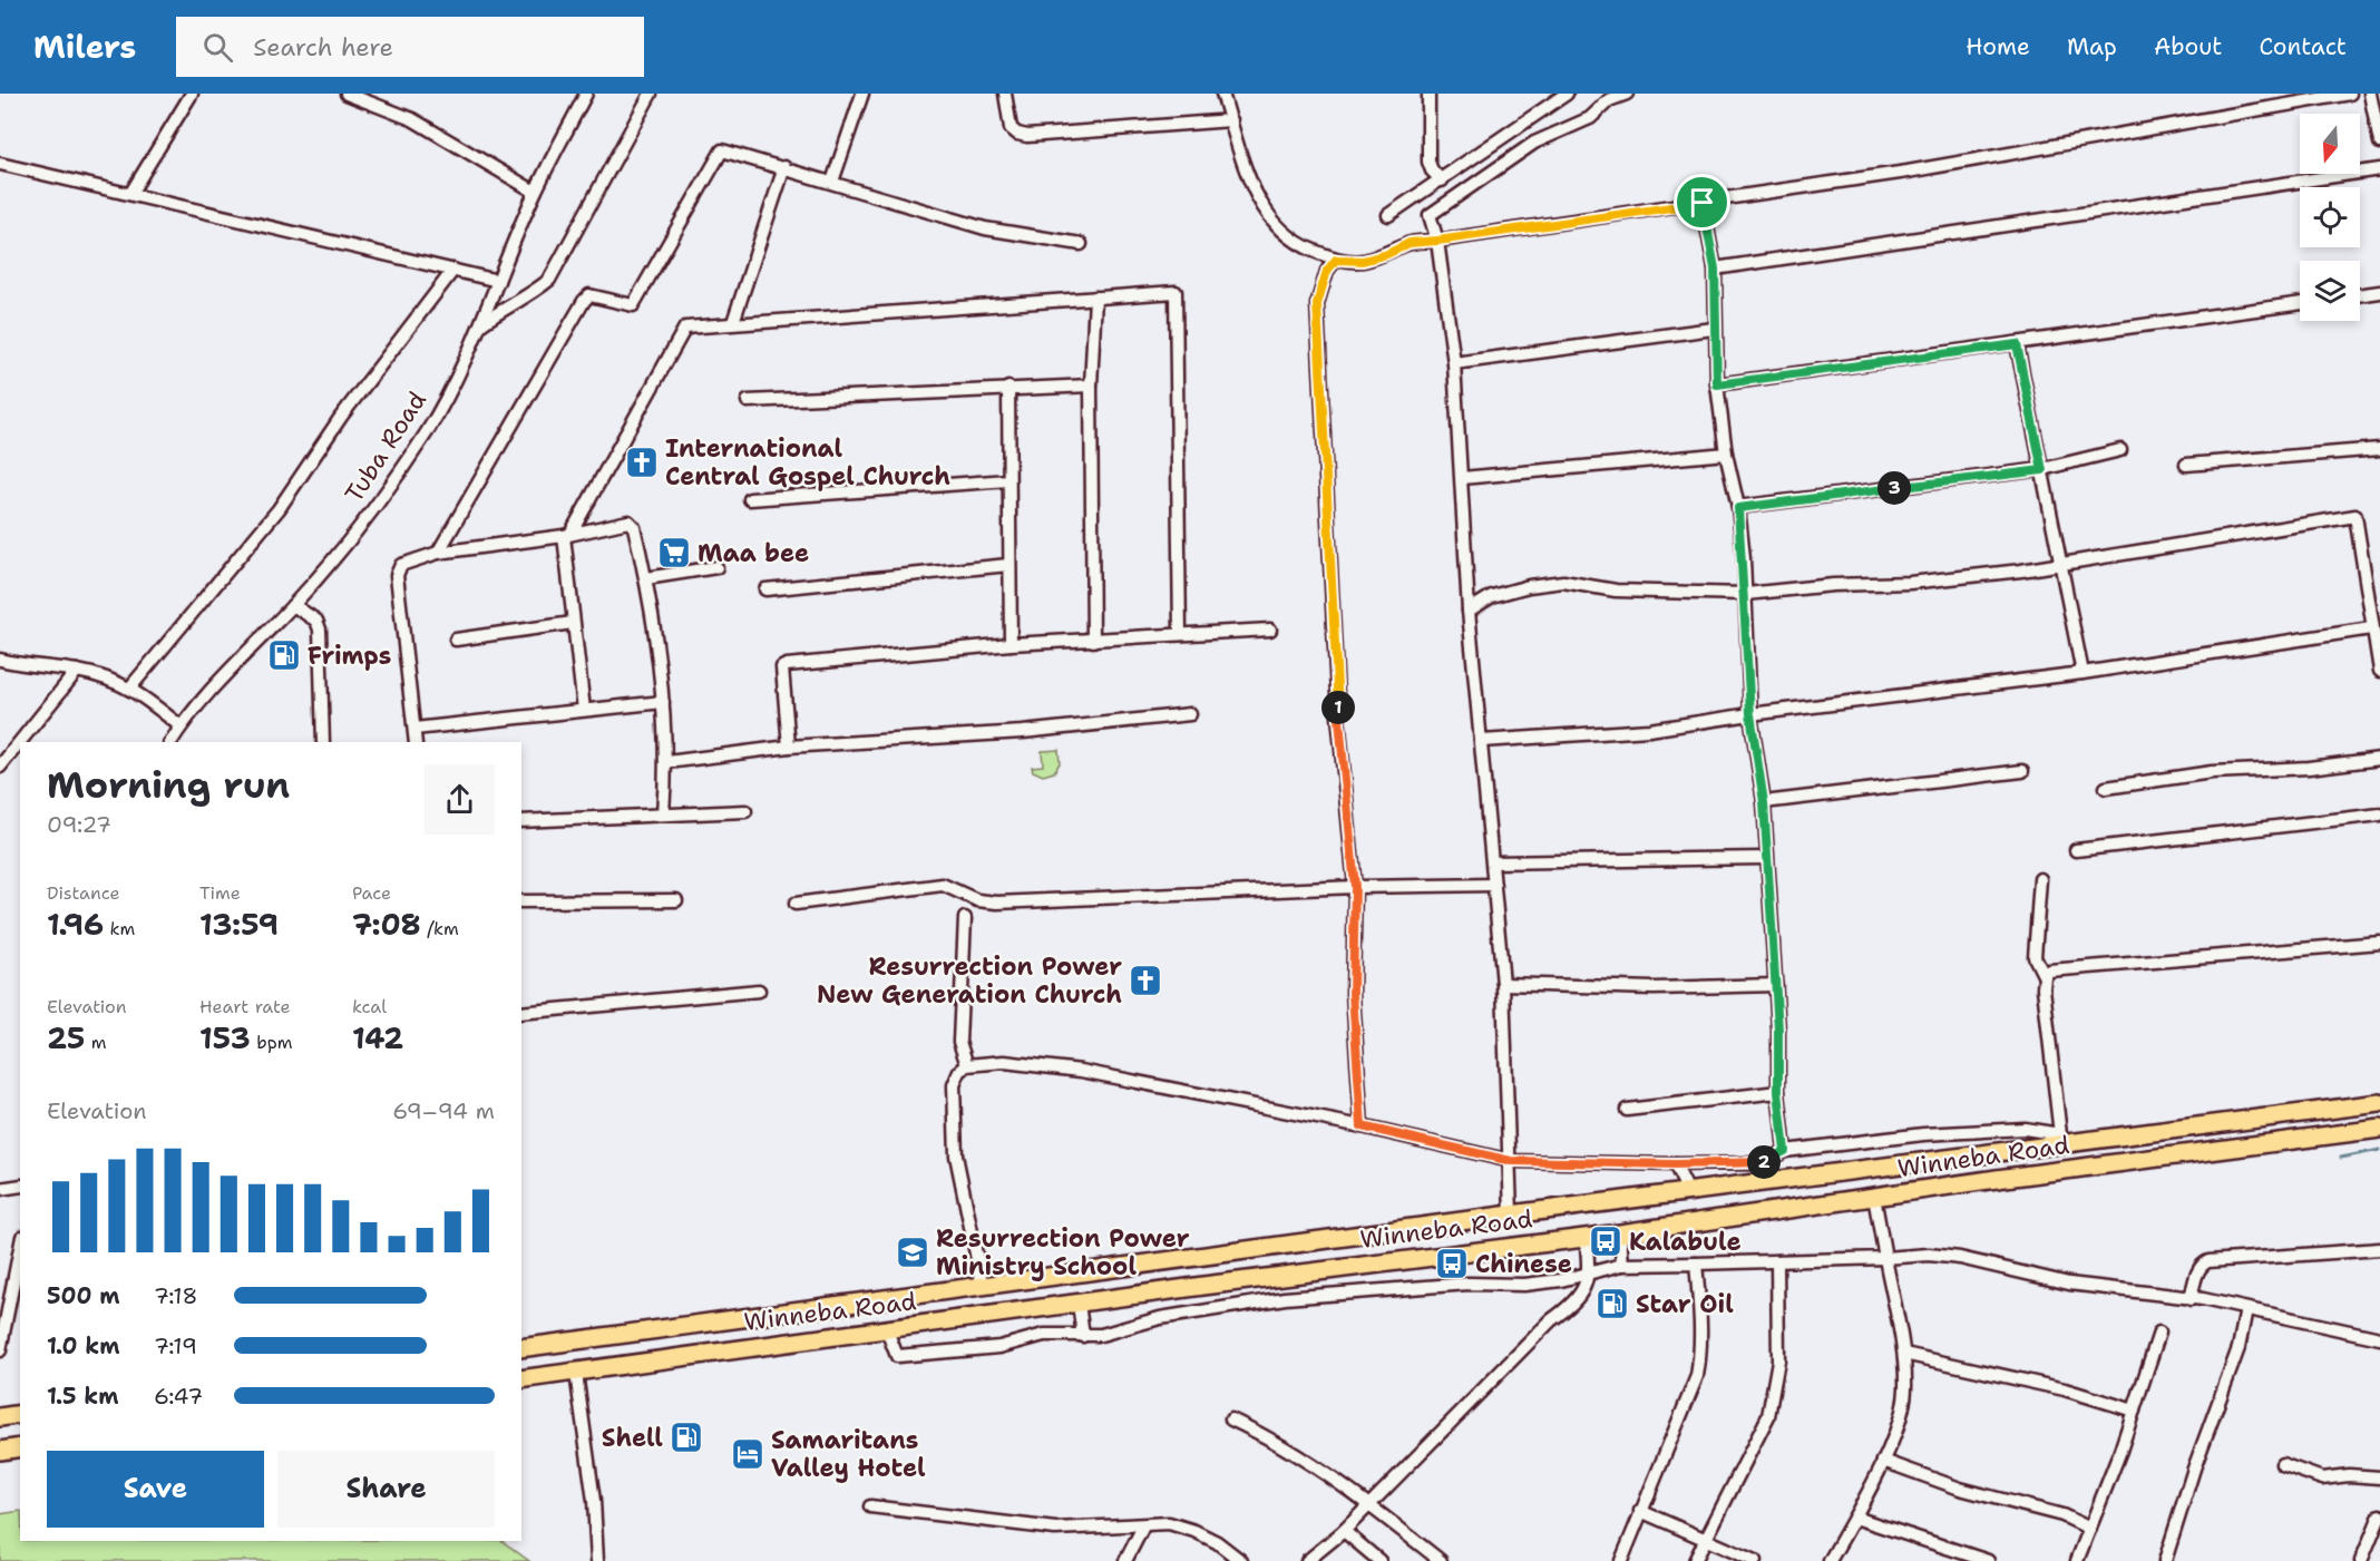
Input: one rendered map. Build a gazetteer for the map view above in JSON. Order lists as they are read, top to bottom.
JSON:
{
  "streets": {
    "highway": ["Winneba Road"],
    "street": ["Tuba Road"]
  },
  "places": {
    "church": ["International Central Gospel Church", "Resurrection Power New Generation Church"],
    "supermarket": ["Maa bee"],
    "fuel station": ["Frimps", "Star Oil", "Shell"],
    "bus stop": ["Kalabule", "Chinese"],
    "school or university": ["Resurrection Power Ministry School"],
    "hotel": ["Samaritans Valley Hotel"]
  },
  "north": "bottom",
  "page": {
    "header": "Milers",
    "search": "Search here",
    "nav": [
      "Home",
      "Map",
      "About",
      "Contact"
    ],
    "pins": ["3", "1", "2"],
    "heading": ["Morning run", "09:27"],
    "stats": [
      ["Distance", "1.96 km"],
      ["Time", "13:59"],
      ["Pace", "7:08 /km"],
      ["Elevation", "25 m"],
      ["Heart rate", "153 bpm"],
      ["kcal", "142"]
    ],
    "chart": ["Elevation", "69–94 m"],
    "list": [
      {
        "name": "500 m",
        "note": "7:18"
      },
      {
        "name": "1.0 km",
        "note": "7:19"
      },
      {
        "name": "1.5 km",
        "note": "6:47"
      }
    ],
    "buttons": ["Save", "Share"]
  }
}
